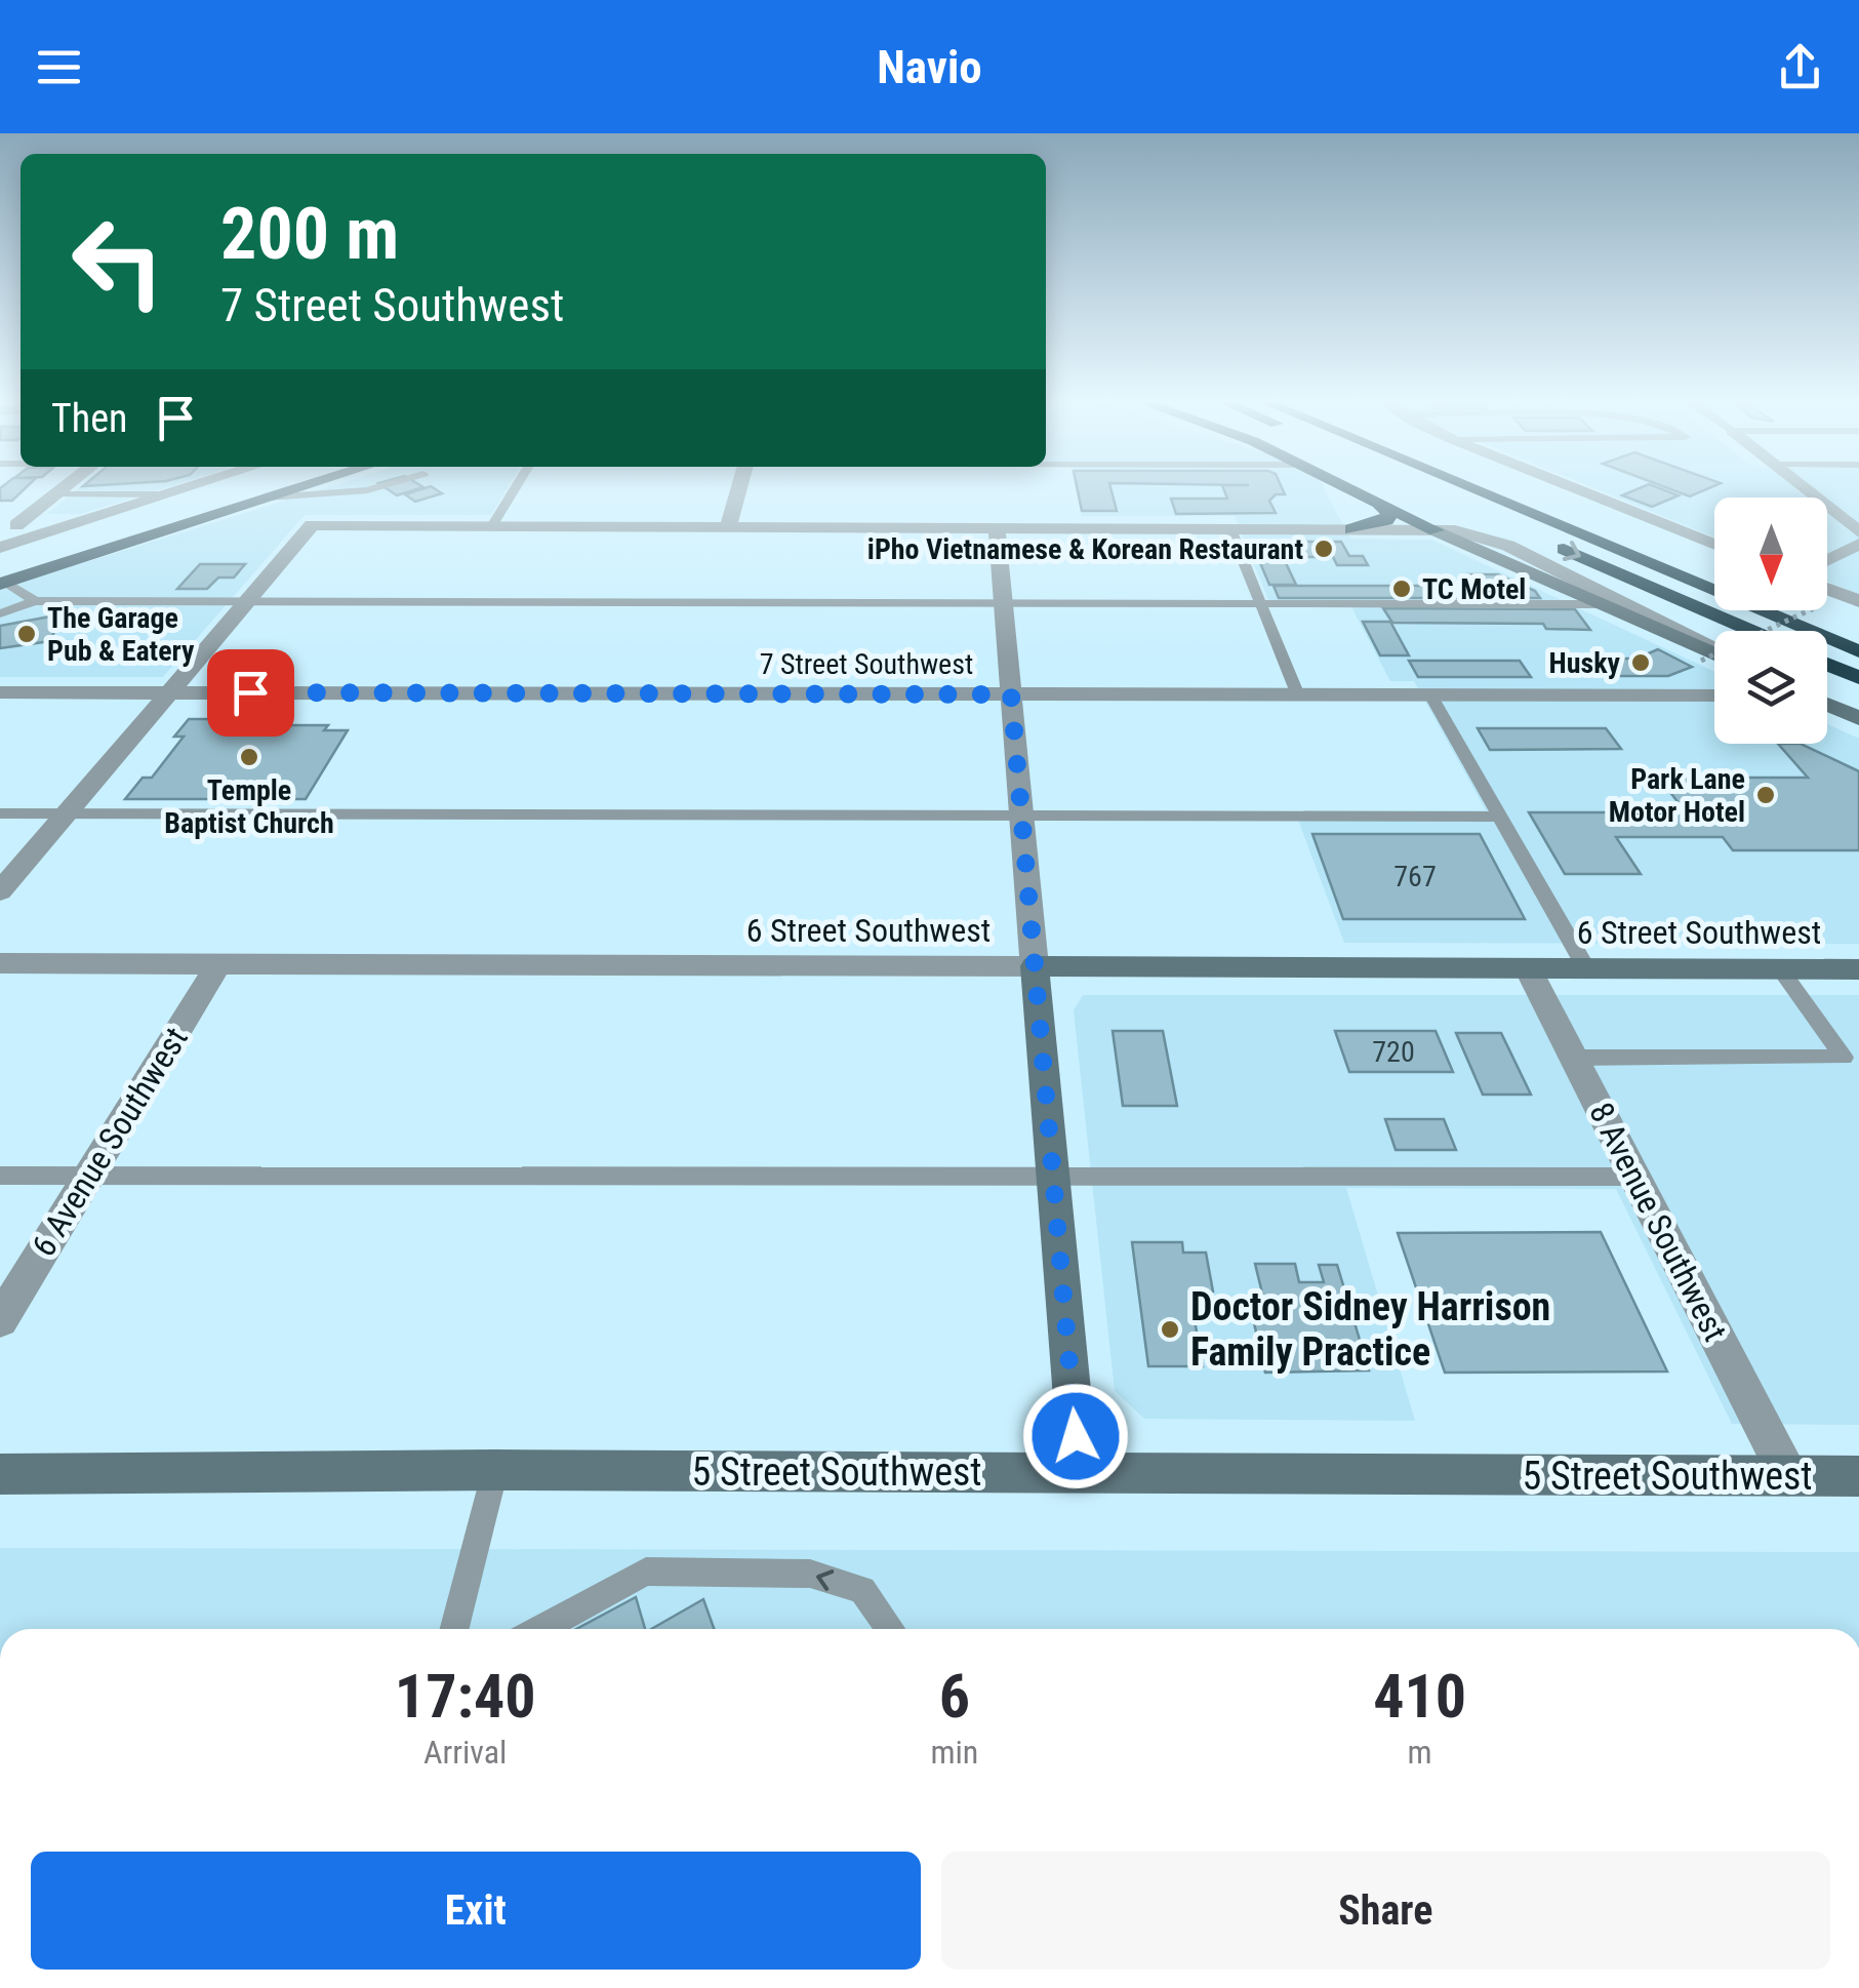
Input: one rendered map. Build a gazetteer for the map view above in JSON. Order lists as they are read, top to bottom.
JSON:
{
  "streets": {
    "street": [
      "7 Street Southwest",
      "6 Street Southwest",
      "6 Avenue Southwest",
      "8 Avenue Southwest",
      "5 Street Southwest"
    ]
  },
  "crossings": [
    ["6 Street Southwest", "6 Avenue Southwest"],
    ["6 Street Southwest", "8 Avenue Southwest"],
    ["8 Avenue Southwest", "5 Street Southwest"]
  ],
  "places": [
    "iPho Vietnamese & Korean Restaurant",
    "TC Motel",
    "The Garage Pub & Eatery",
    "Husky",
    "Temple Baptist Church",
    "Park Lane Motor Hotel",
    "Doctor Sidney Harrison Family Practice"
  ],
  "house_numbers": ["767", "720"],
  "north": "bottom",
  "page": {
    "header": "Navio",
    "turn": ["200 m", "7 Street Southwest"],
    "then": "Then",
    "eta": [
      "17:40",
      "Arrival",
      "6",
      "min",
      "410",
      "m"
    ],
    "buttons": ["Exit", "Share"]
  }
}
